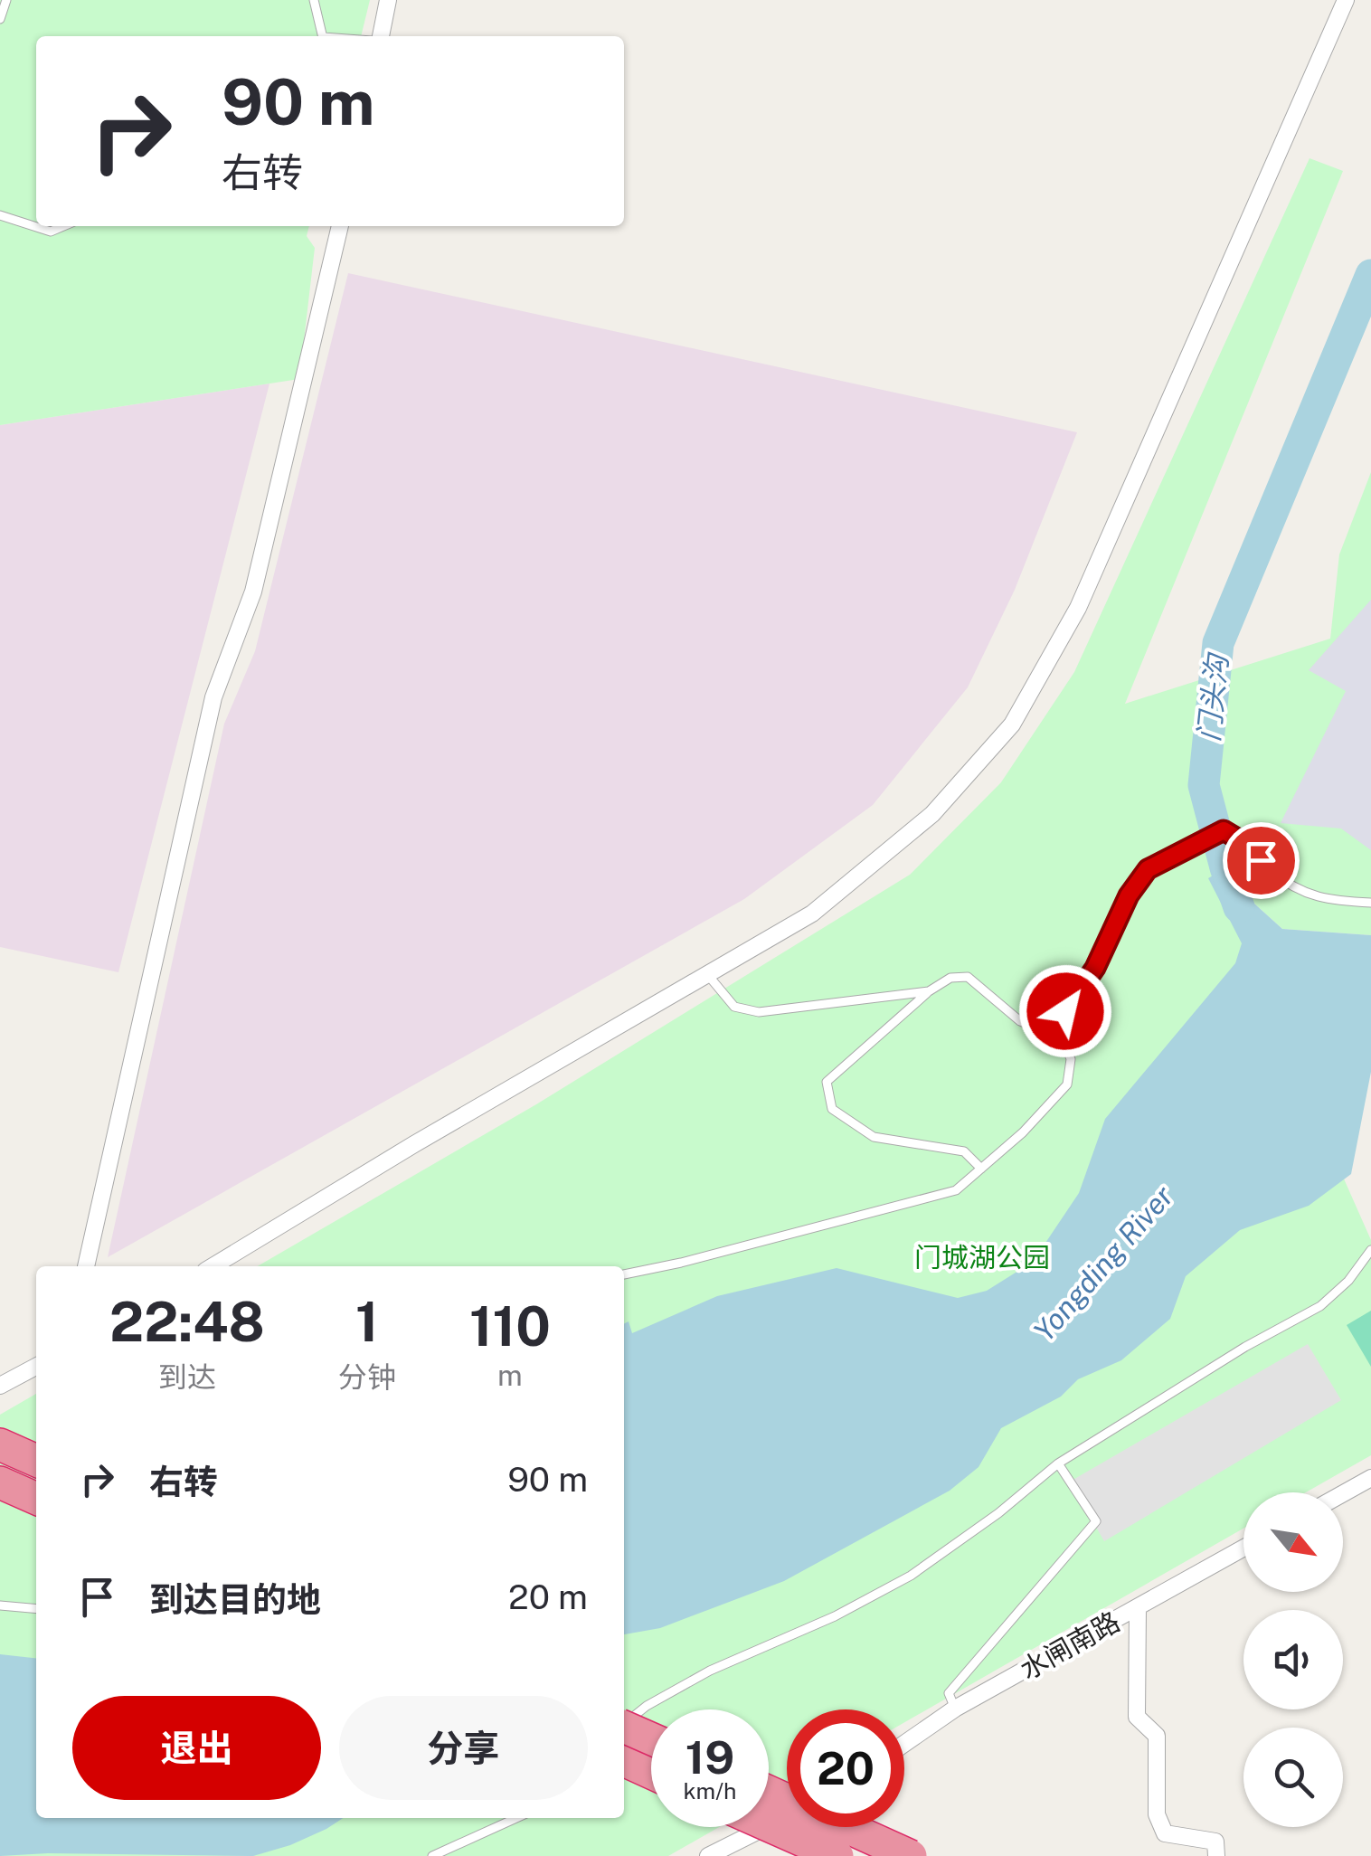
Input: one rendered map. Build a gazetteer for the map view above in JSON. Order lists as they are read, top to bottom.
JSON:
{
  "streets": {
    "street": ["水闸南路"]
  },
  "water": ["门头沟", "Yongding River"],
  "parks": ["门城湖公园"],
  "north": "bottom right",
  "page": {
    "turn": ["90 m", "右转"],
    "eta": [
      "22:48",
      "到达",
      "1",
      "分钟",
      "110",
      "m"
    ],
    "list": [
      {
        "name": "右转",
        "value": "90 m"
      },
      {
        "name": "到达目的地",
        "value": "20 m"
      }
    ],
    "buttons": ["退出", "分享"],
    "speed": "19 km/h",
    "limit": "20"
  }
}
